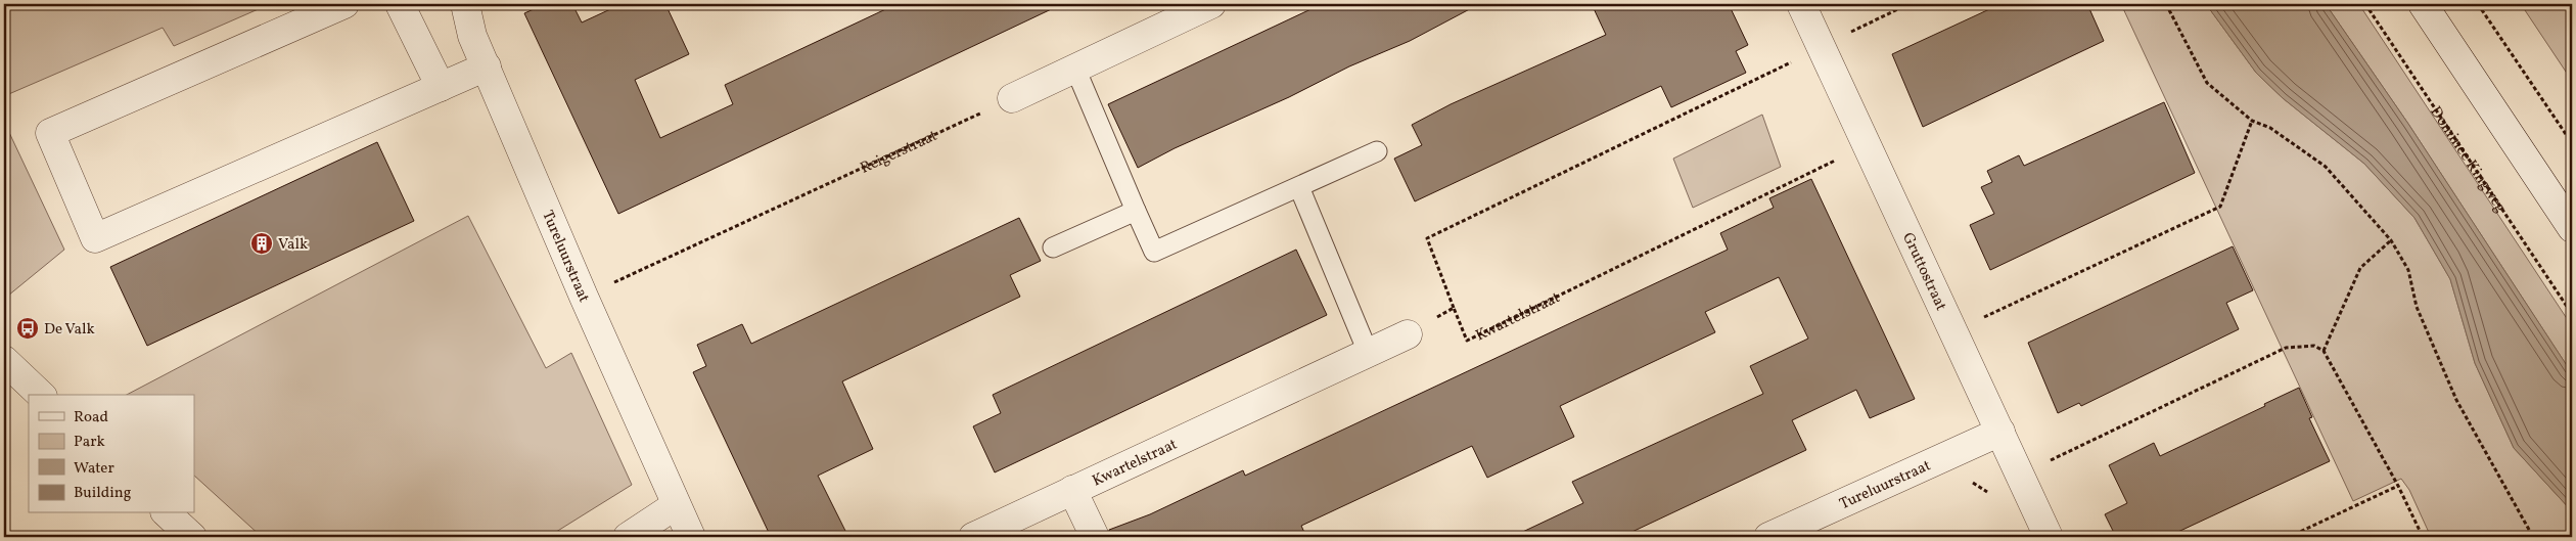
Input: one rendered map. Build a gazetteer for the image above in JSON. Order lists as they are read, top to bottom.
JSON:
{
  "streets": {
    "street": ["Tureluurstraat", "Gruttostraat", "Kwartelstraat"],
    "path": ["Reigerstraat", "Dominee Kingweg"]
  },
  "crossings": [
    ["Reigerstraat", "Tureluurstraat"],
    ["Tureluurstraat", "Gruttostraat"],
    ["Gruttostraat", "Kwartelstraat"]
  ],
  "places": {
    "building": ["Valk"],
    "bus stop": ["De Valk"]
  },
  "legend": [
    "Road",
    "Park",
    "Water",
    "Building"
  ]
}
